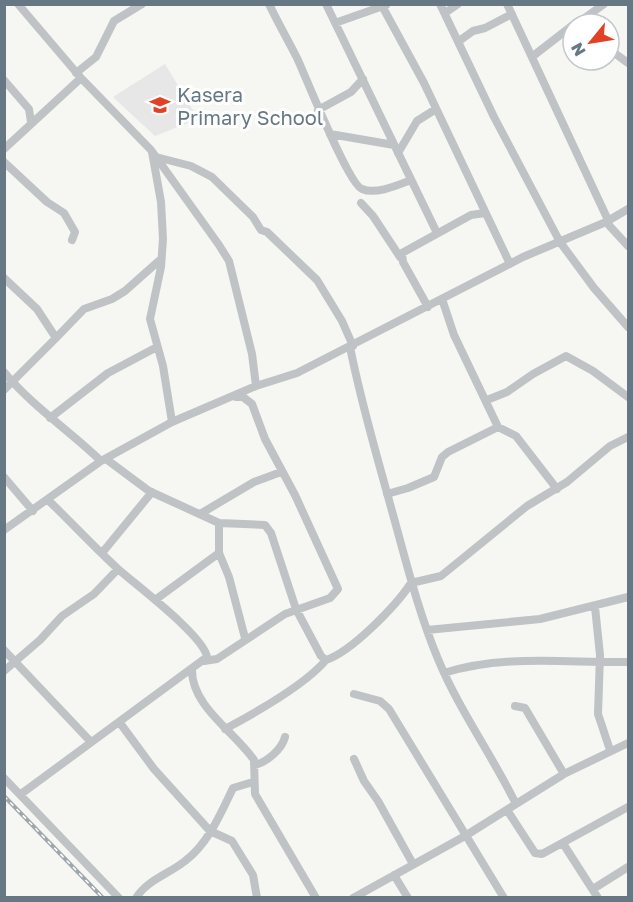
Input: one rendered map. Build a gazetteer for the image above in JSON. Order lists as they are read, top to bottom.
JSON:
{
  "places": {
    "school or university": ["Kasera Primary School"]
  },
  "north": "bottom left"
}
